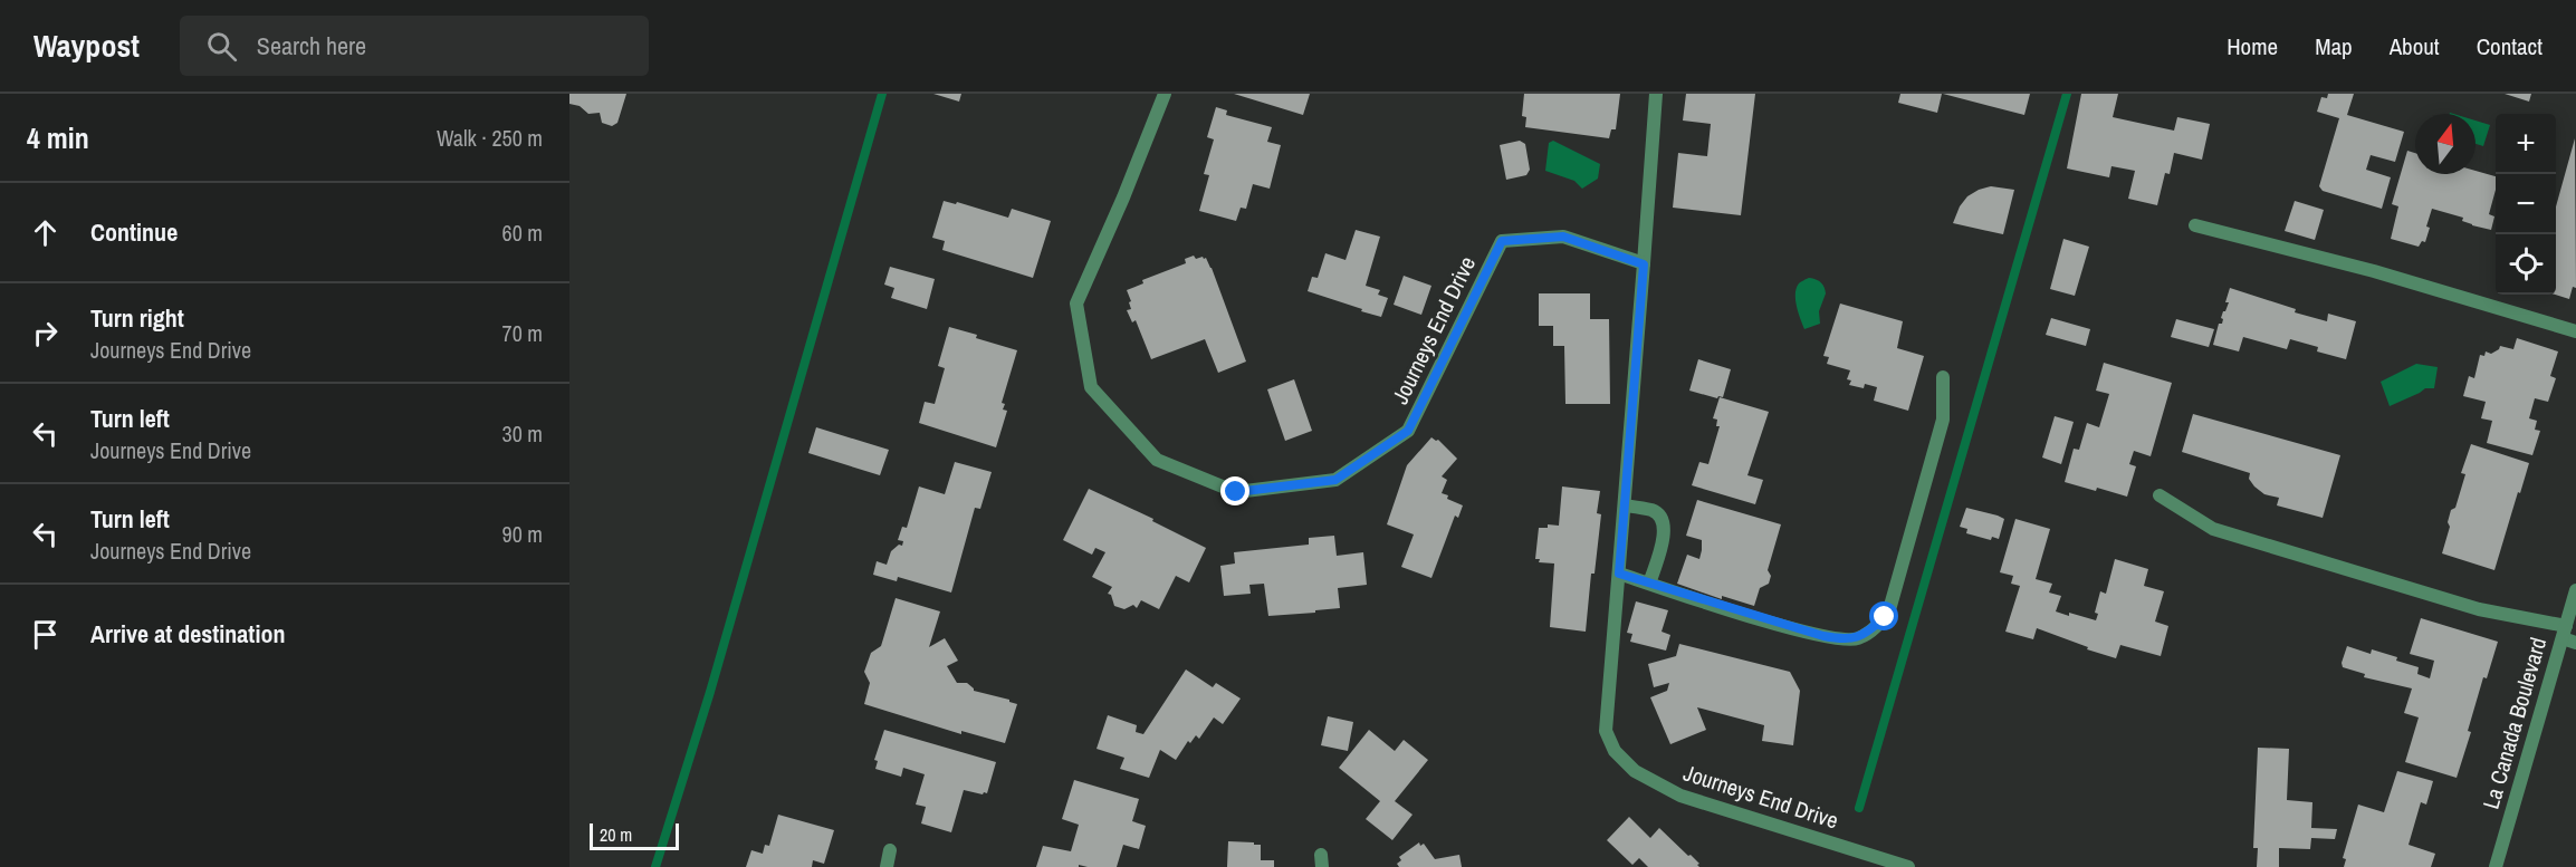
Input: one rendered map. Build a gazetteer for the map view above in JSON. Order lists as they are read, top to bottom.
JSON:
{
  "streets": {
    "street": ["Journeys End Drive", "La Canada Boulevard"]
  },
  "scale_bar": "20 m",
  "north": "top",
  "page": {
    "header": "Waypost",
    "search": "Search here",
    "nav": [
      "Home",
      "Map",
      "About",
      "Contact"
    ],
    "heading": ["4 min", "Walk · 250 m"],
    "map_buttons": ["+", "−"],
    "list": [
      ["Continue", "60 m"],
      ["Turn right", "Journeys End Drive", "70 m"],
      ["Turn left", "Journeys End Drive", "30 m"],
      ["Turn left", "Journeys End Drive", "90 m"],
      "Arrive at destination"
    ],
    "scale": "20 m"
  }
}
